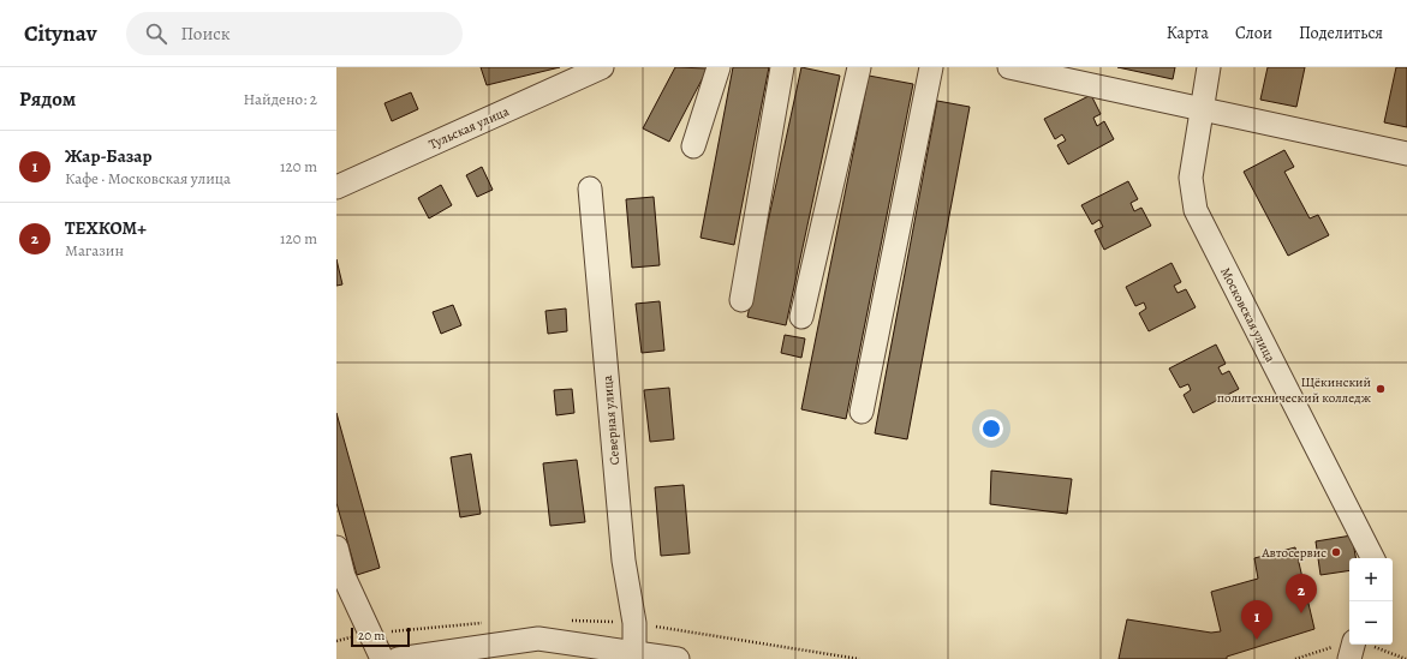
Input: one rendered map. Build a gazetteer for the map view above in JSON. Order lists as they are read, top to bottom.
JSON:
{
  "streets": {
    "street": ["Тульская улица", "Московская улица", "Северная улица"]
  },
  "places": ["Щёкинский политехнический колледж", "Автосервис"],
  "scale_bar": "20 m",
  "page": {
    "header": "Citynav",
    "search": "Поиск",
    "nav": ["Карта", "Слои", "Поделиться"],
    "heading": ["Рядом", "Найдено: 2"],
    "list": [
      {
        "mark": "1",
        "name": "Жар-Базар",
        "note": "Кафе · Московская улица",
        "value": "120 m"
      },
      {
        "mark": "2",
        "name": "ТЕХКОМ+",
        "note": "Магазин",
        "value": "120 m"
      }
    ],
    "map_buttons": ["+", "−"],
    "pins": ["2", "1"],
    "scale": "20 m"
  }
}
